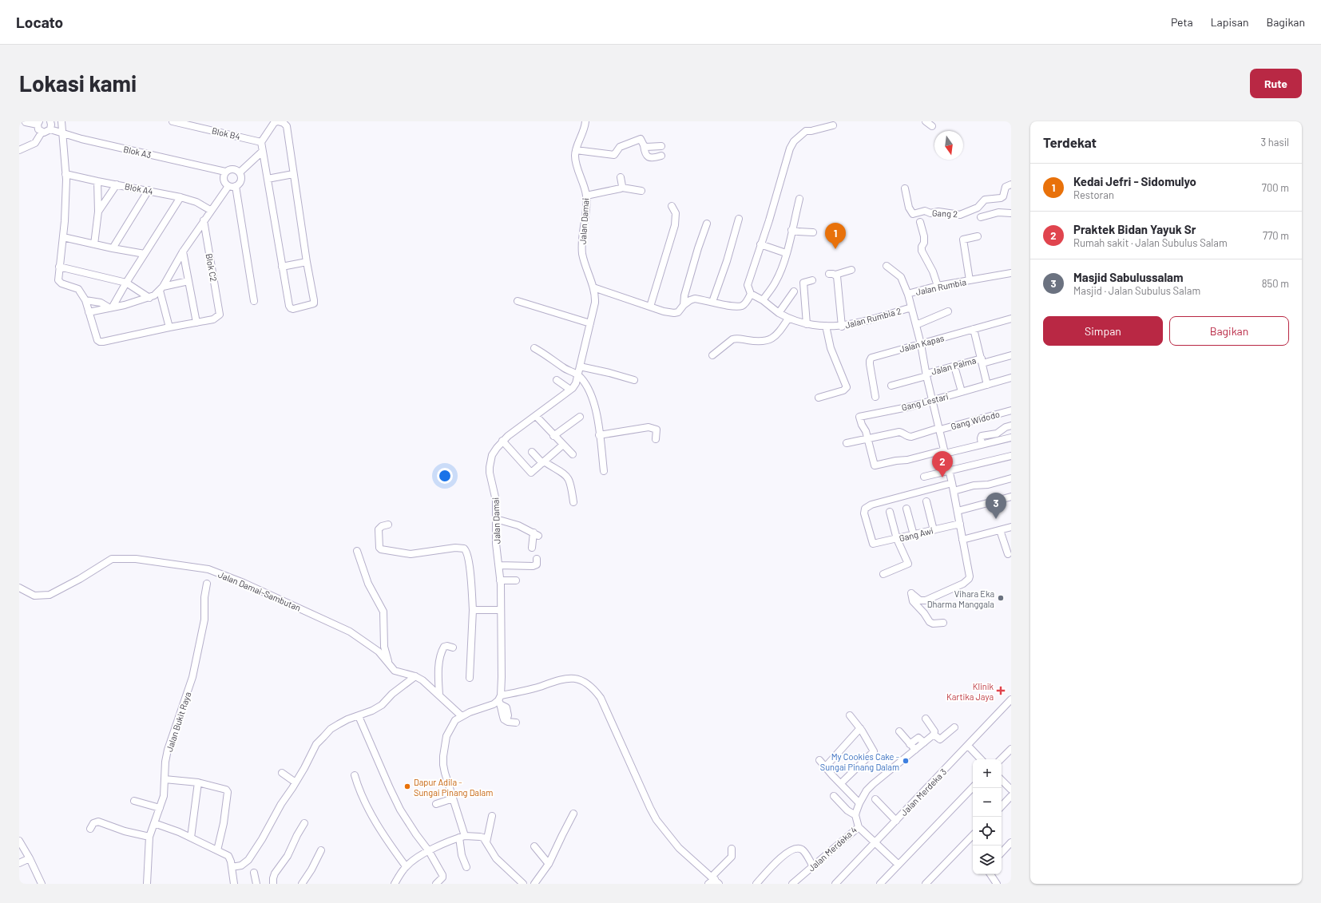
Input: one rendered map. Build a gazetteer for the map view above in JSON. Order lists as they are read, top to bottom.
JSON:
{
  "streets": {
    "street": [
      "Blok B4",
      "Blok A3",
      "Blok A4",
      "Gang 2",
      "Jalan Damai",
      "Blok C2",
      "Jalan Rumbia",
      "Jalan Rumbia 2",
      "Jalan Kapas",
      "Jalan Palma",
      "Gang Lestari",
      "Gang Widodo",
      "Gang Awi",
      "Jalan Damai-Sambutan",
      "Jalan Bukit Raya",
      "Jalan Merdeka 3",
      "Jalan Merdeka 4"
    ]
  },
  "crossings": [
    ["Gang Lestari", "Gang Widodo"]
  ],
  "places": {
    "other": ["Vihara Eka Dharma Manggala", "My Cookies Cake - Sungai Pinang Dalam", "Dapur Adila - Sungai Pinang Dalam"],
    "health": ["Klinik Kartika Jaya"]
  },
  "north": "bottom",
  "page": {
    "header": "Locato",
    "nav": ["Peta", "Lapisan", "Bagikan"],
    "buttons": [
      "Rute",
      ["Simpan", "Bagikan"]
    ],
    "title": "Lokasi kami",
    "heading": ["Terdekat", "3 hasil"],
    "list": [
      {
        "mark": "1",
        "name": "Kedai Jefri - Sidomulyo",
        "note": "Restoran",
        "value": "700 m"
      },
      {
        "mark": "2",
        "name": "Praktek Bidan Yayuk Sr",
        "note": "Rumah sakit · Jalan Subulus Salam",
        "value": "770 m"
      },
      {
        "mark": "3",
        "name": "Masjid Sabulussalam",
        "note": "Masjid · Jalan Subulus Salam",
        "value": "850 m"
      }
    ],
    "pins": ["1", "2", "3"],
    "map_buttons": ["+", "−"]
  }
}
